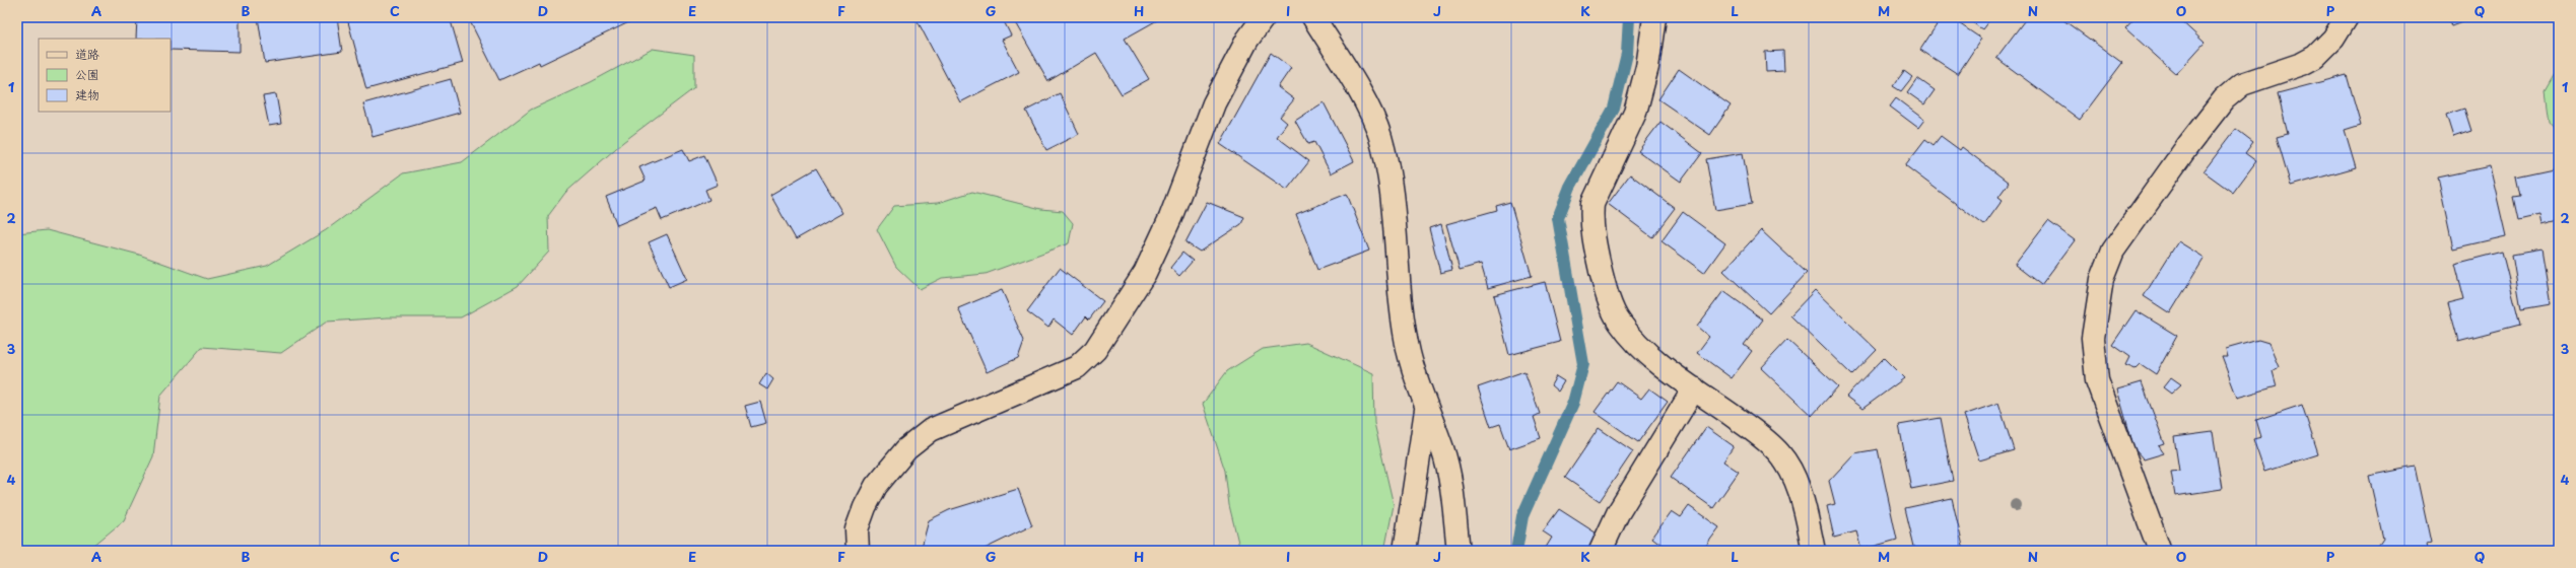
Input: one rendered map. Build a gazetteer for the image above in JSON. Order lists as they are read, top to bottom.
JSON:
{
  "legend": ["道路", "公園", "建物"],
  "grid": {
    "columns": [
      "A",
      "B",
      "C",
      "D",
      "E",
      "F",
      "G",
      "H",
      "I",
      "J",
      "K",
      "L",
      "M",
      "N",
      "O",
      "P",
      "Q"
    ],
    "rows": [
      "1",
      "2",
      "3",
      "4"
    ]
  }
}
